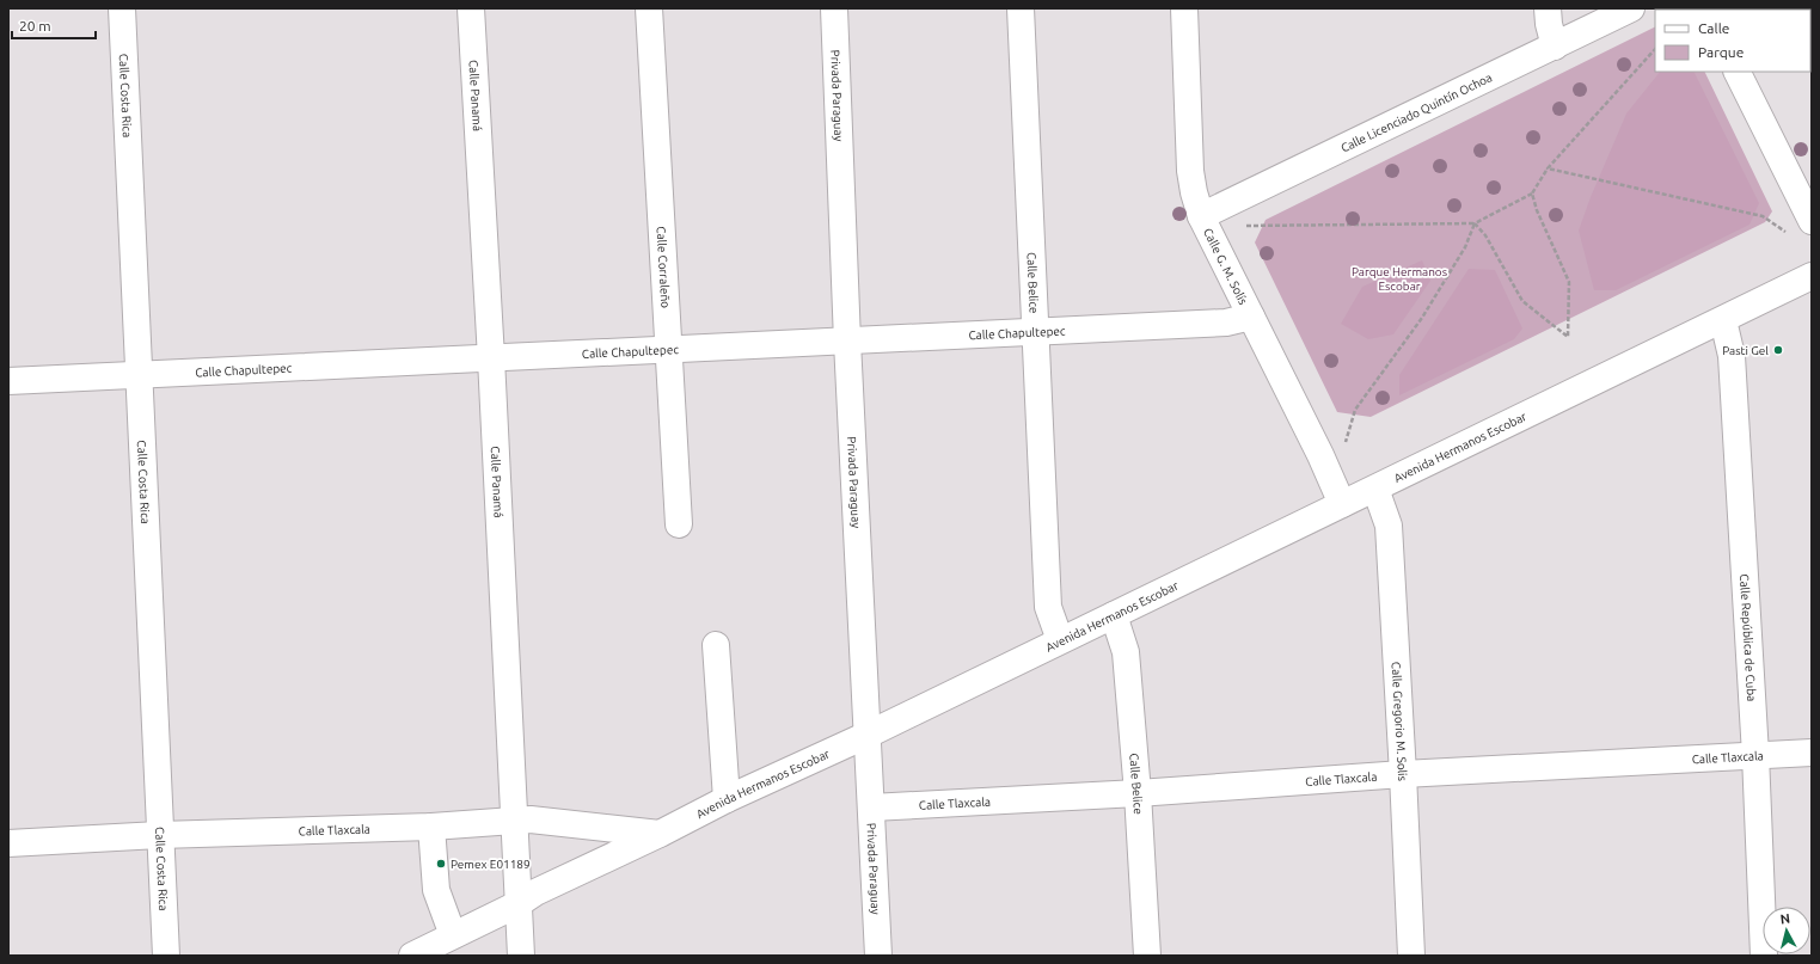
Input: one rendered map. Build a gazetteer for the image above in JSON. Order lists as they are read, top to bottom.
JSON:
{
  "streets": {
    "street": [
      "Calle Costa Rica",
      "Calle Panamá",
      "Privada Paraguay",
      "Calle Licenciado Quintín Ochoa",
      "Calle G. M. Solís",
      "Calle Corraleño",
      "Calle Belice",
      "Calle Chapultepec",
      "Avenida Hermanos Escobar",
      "Calle República de Cuba",
      "Calle Gregorio M. Solis",
      "Calle Tlaxcala"
    ]
  },
  "crossings": [
    ["Calle Costa Rica", "Calle Chapultepec"],
    ["Calle Costa Rica", "Calle Tlaxcala"],
    ["Calle Panamá", "Calle Chapultepec"],
    ["Calle Panamá", "Avenida Hermanos Escobar"],
    ["Calle Panamá", "Calle Tlaxcala"],
    ["Privada Paraguay", "Calle Chapultepec"],
    ["Privada Paraguay", "Avenida Hermanos Escobar"],
    ["Privada Paraguay", "Calle Tlaxcala"],
    ["Calle Licenciado Quintín Ochoa", "Calle G. M. Solís"],
    ["Calle G. M. Solís", "Calle Chapultepec"],
    ["Calle G. M. Solís", "Avenida Hermanos Escobar"],
    ["Calle Corraleño", "Calle Chapultepec"],
    ["Calle Belice", "Calle Chapultepec"],
    ["Calle Belice", "Avenida Hermanos Escobar"],
    ["Calle Belice", "Calle Tlaxcala"],
    ["Avenida Hermanos Escobar", "Calle República de Cuba"],
    ["Avenida Hermanos Escobar", "Calle Gregorio M. Solis"],
    ["Avenida Hermanos Escobar", "Calle Tlaxcala"],
    ["Calle República de Cuba", "Calle Tlaxcala"],
    ["Calle Gregorio M. Solis", "Calle Tlaxcala"]
  ],
  "parks": ["Parque Hermanos Escobar"],
  "places": ["Pasti Gel", "Pemex E01189"],
  "legend": ["Calle", "Parque"],
  "scale_bar": "20 m",
  "north": "top"
}
